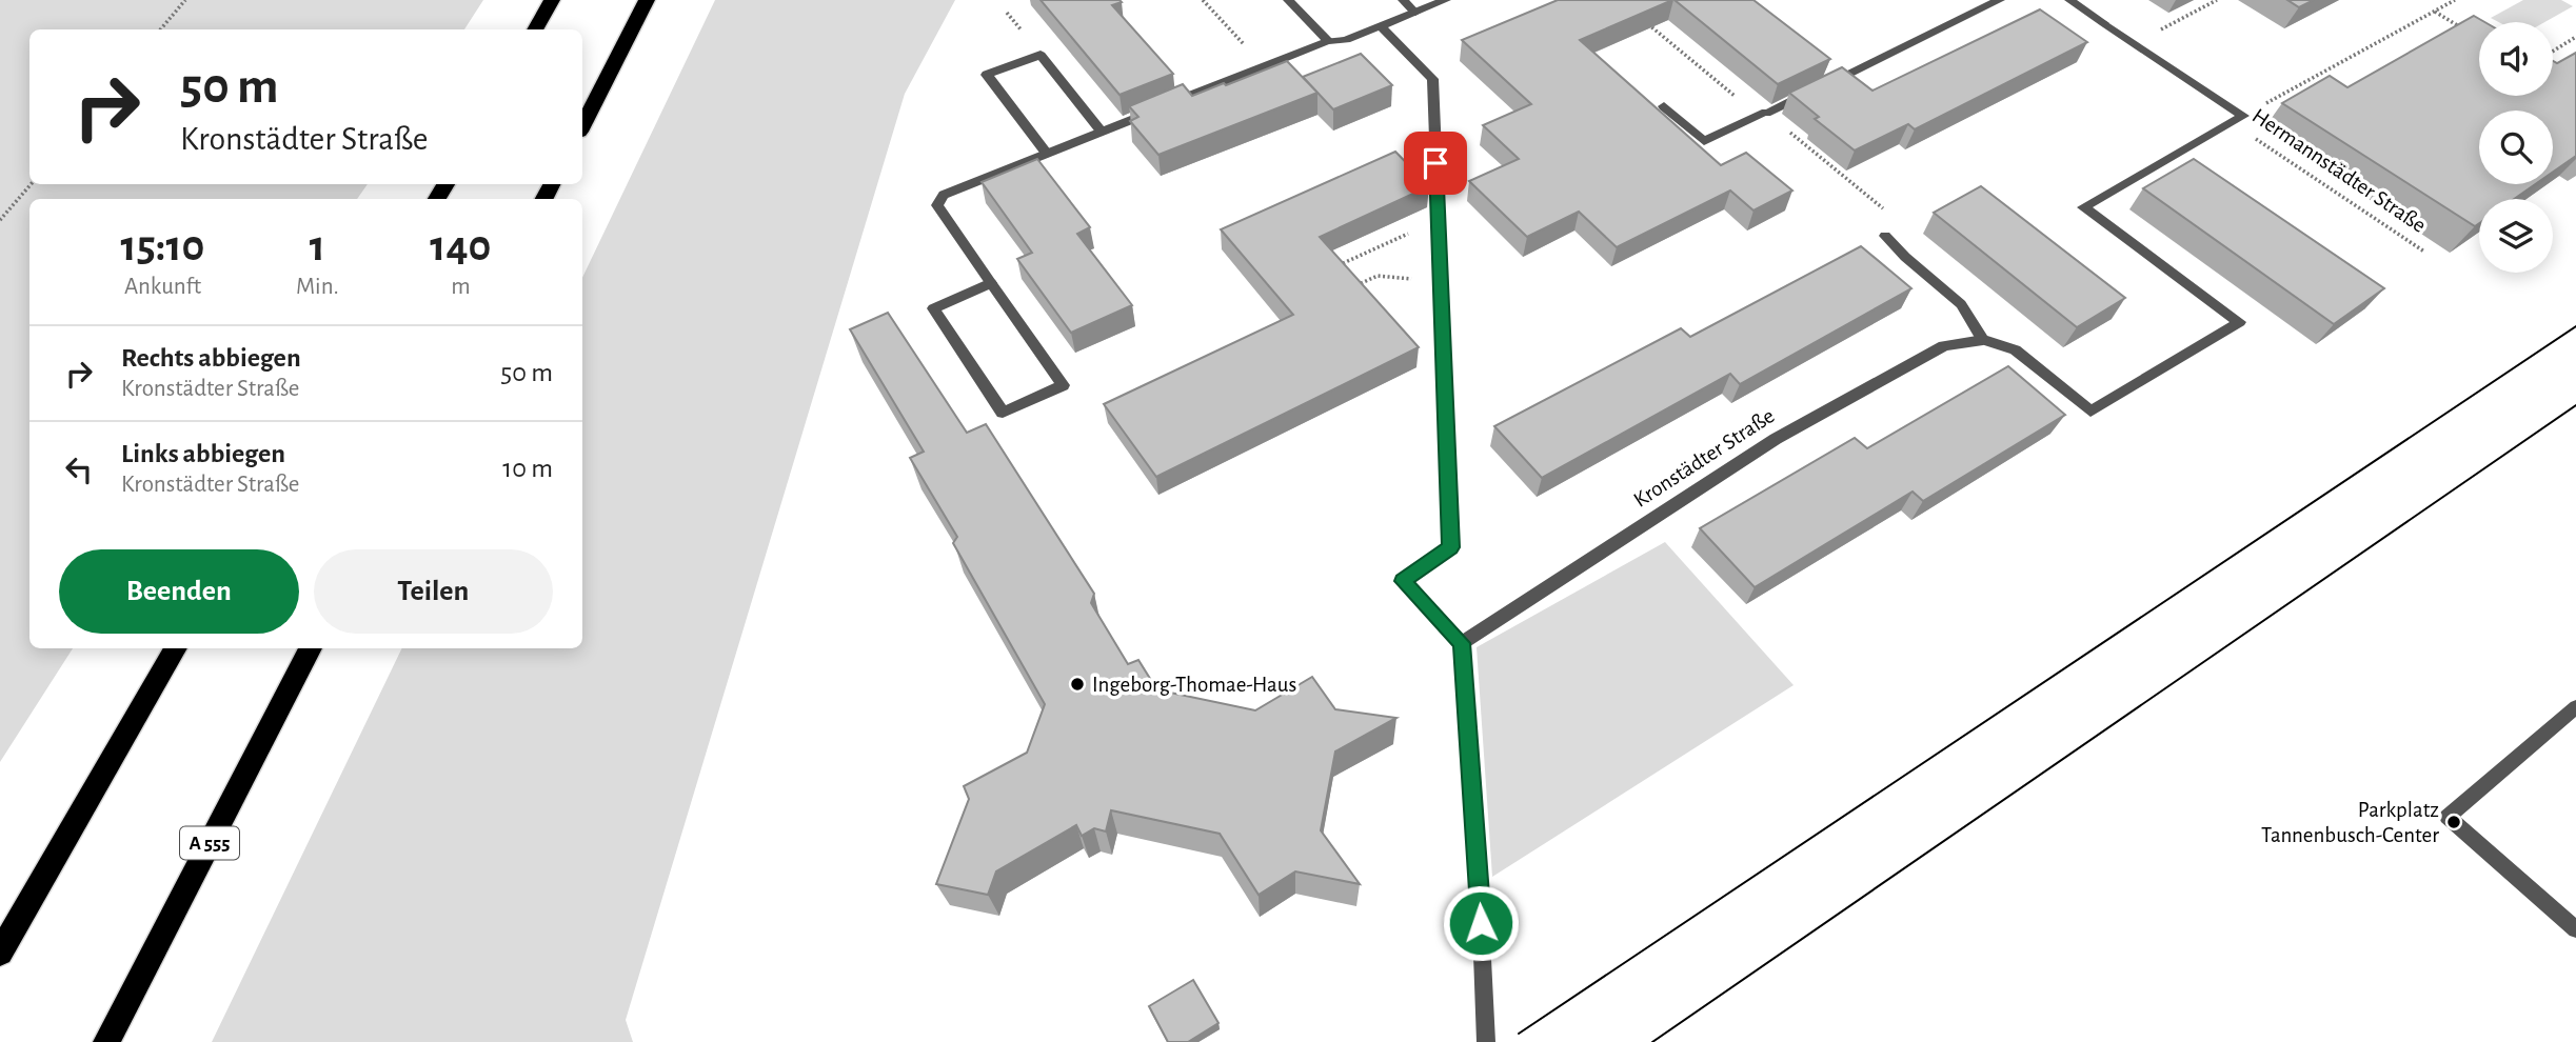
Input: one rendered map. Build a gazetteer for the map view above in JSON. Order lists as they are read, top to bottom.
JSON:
{
  "streets": {
    "highway": ["A 555"],
    "street": ["Hermannstädter Straße", "Kronstädter Straße"]
  },
  "crossings": [
    ["Hermannstädter Straße", "Kronstädter Straße"]
  ],
  "places": ["Ingeborg-Thomae-Haus", "Parkplatz Tannenbusch-Center"],
  "page": {
    "turn": ["50 m", "Kronstädter Straße"],
    "eta": [
      "15:10",
      "Ankunft",
      "1",
      "Min.",
      "140",
      "m"
    ],
    "list": [
      {
        "name": "Rechts abbiegen",
        "note": "Kronstädter Straße",
        "value": "50 m"
      },
      {
        "name": "Links abbiegen",
        "note": "Kronstädter Straße",
        "value": "10 m"
      }
    ],
    "buttons": ["Beenden", "Teilen"]
  }
}
